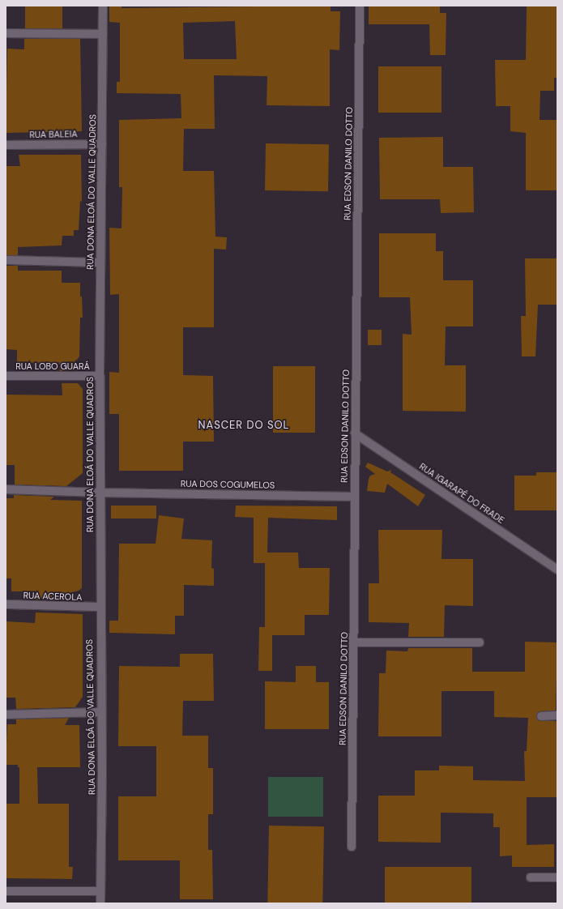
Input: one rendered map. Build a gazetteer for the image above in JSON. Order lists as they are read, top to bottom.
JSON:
{
  "streets": {
    "street": [
      "RUA BALEIA",
      "RUA EDSON DANILO DOTTO",
      "RUA DONA ELOÁ DO VALLE QUADROS",
      "RUA LOBO GUARÁ",
      "RUA DOS COGUMELOS",
      "RUA IGARAPÉ DO FRADE",
      "RUA ACEROLA"
    ]
  },
  "crossings": [
    ["RUA BALEIA", "RUA DONA ELOÁ DO VALLE QUADROS"],
    ["RUA EDSON DANILO DOTTO", "RUA DOS COGUMELOS"],
    ["RUA EDSON DANILO DOTTO", "RUA IGARAPÉ DO FRADE"],
    ["RUA DONA ELOÁ DO VALLE QUADROS", "RUA LOBO GUARÁ"],
    ["RUA DONA ELOÁ DO VALLE QUADROS", "RUA DOS COGUMELOS"],
    ["RUA DONA ELOÁ DO VALLE QUADROS", "RUA ACEROLA"]
  ],
  "districts": ["NASCER DO SOL"]
}
